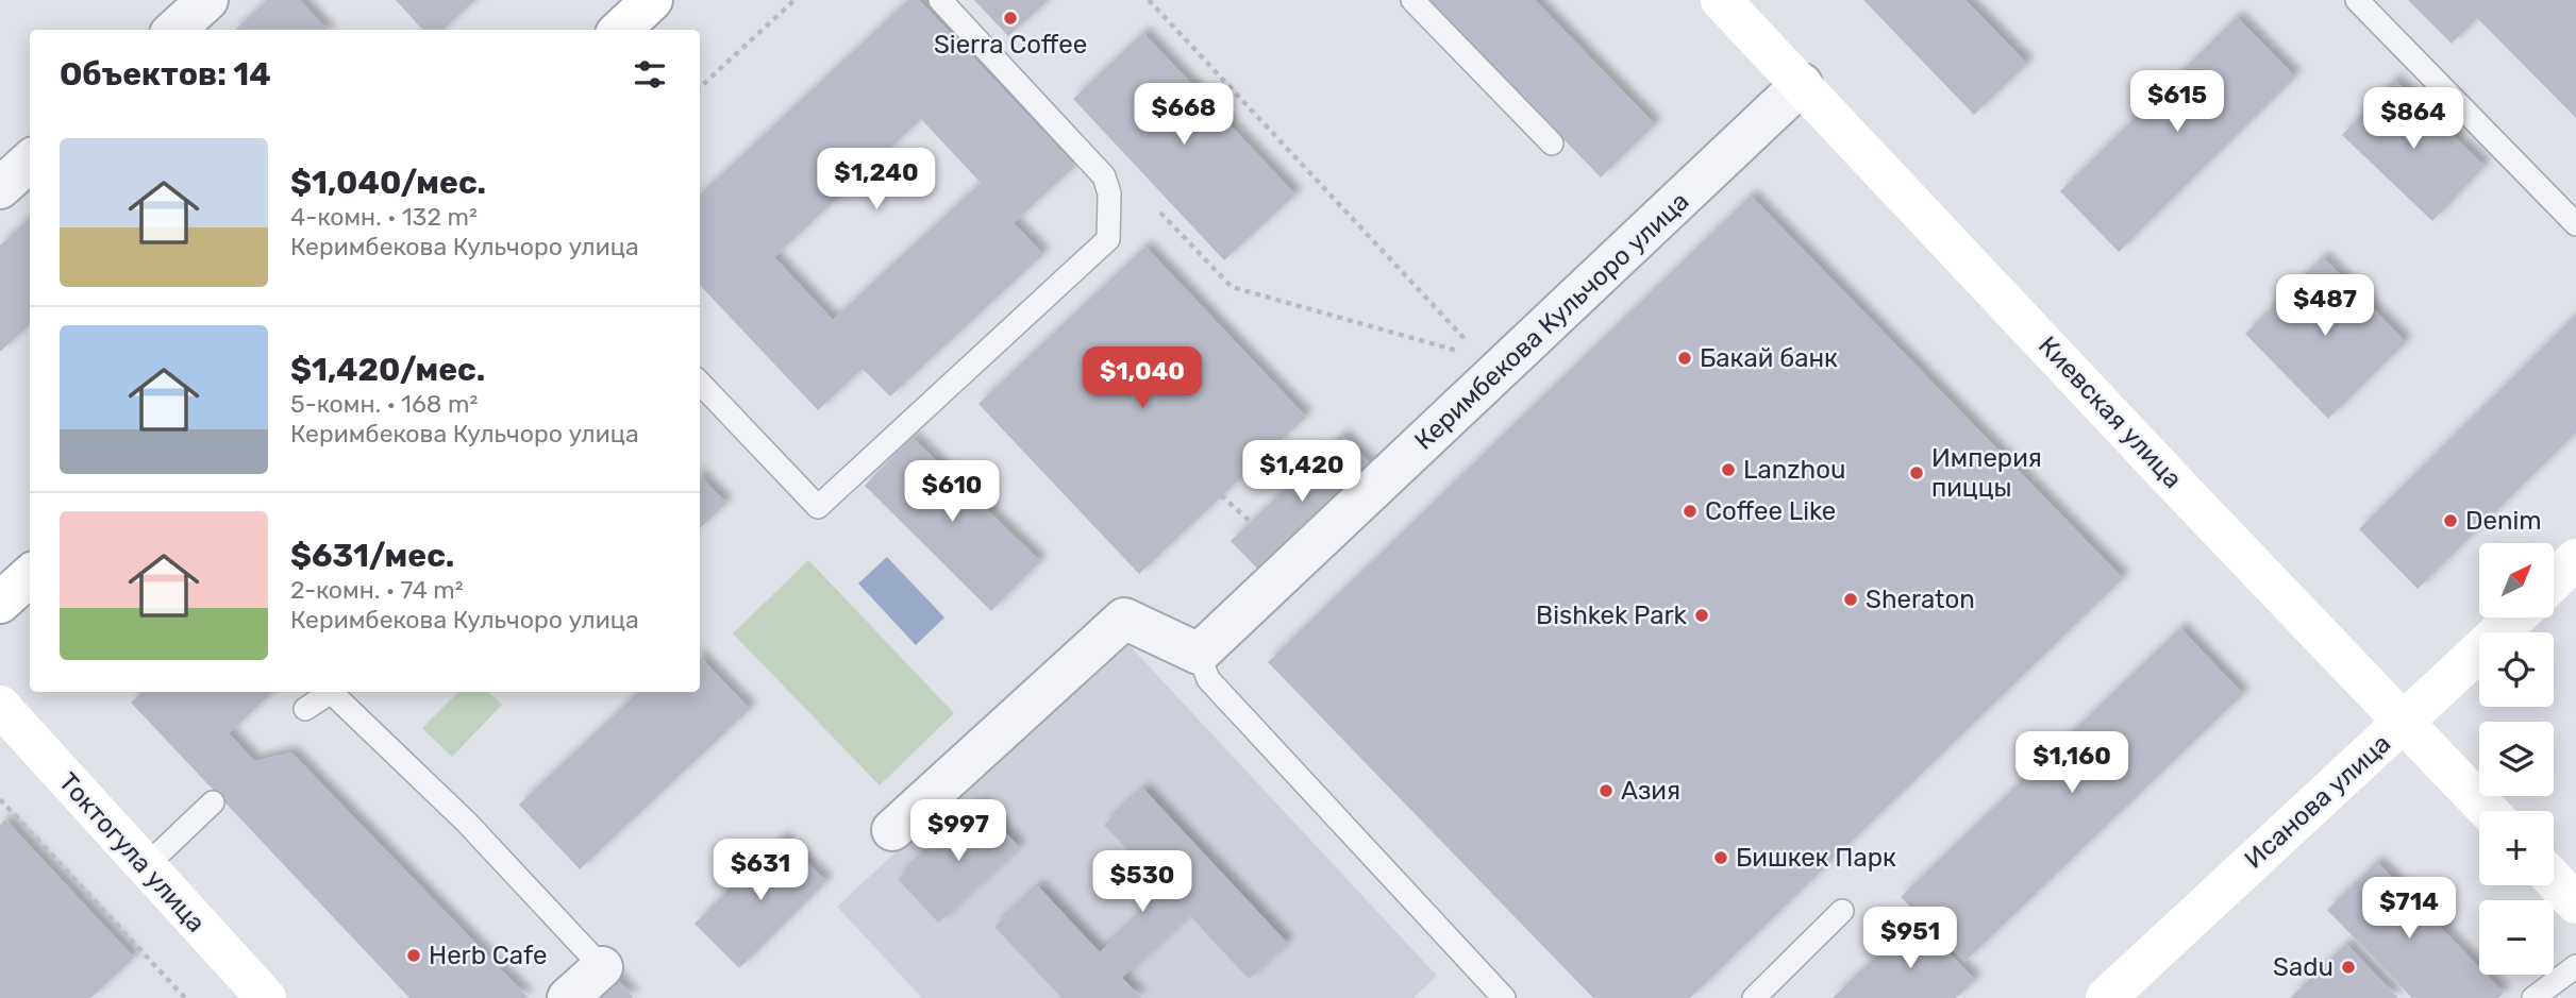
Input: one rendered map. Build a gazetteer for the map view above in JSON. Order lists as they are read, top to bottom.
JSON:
{
  "streets": {
    "main road": ["Киевская улица", "Исанова улица", "Токтогула улица"],
    "street": ["Керимбекова Кульчоро улица"]
  },
  "crossings": [
    ["Керимбекова Кульчоро улица", "Киевская улица"],
    ["Киевская улица", "Исанова улица"]
  ],
  "places": [
    "Sierra Coffee",
    "Бакай банк",
    "Lanzhou",
    "Империя пиццы",
    "Coffee Like",
    "Denim",
    "Sheraton",
    "Bishkek Park",
    "Азия",
    "Бишкек Парк",
    "Herb Cafe",
    "Sadu"
  ],
  "north": "top right",
  "page": {
    "heading": "Объектов: 14",
    "price": [
      "$615",
      "$668",
      "$864",
      "$1,240",
      "$487",
      "$1,040",
      "$1,420",
      "$610",
      "$1,160",
      "$997",
      "$631",
      "$530",
      "$714",
      "$951"
    ],
    "list": [
      {
        "name": "$1,040/мес.",
        "note": "4-комн. · 132 m² · Керимбекова Кульчоро улица"
      },
      {
        "name": "$1,420/мес.",
        "note": "5-комн. · 168 m² · Керимбекова Кульчоро улица"
      },
      {
        "name": "$631/мес.",
        "note": "2-комн. · 74 m² · Керимбекова Кульчоро улица"
      }
    ],
    "map_buttons": ["+", "−"]
  }
}
